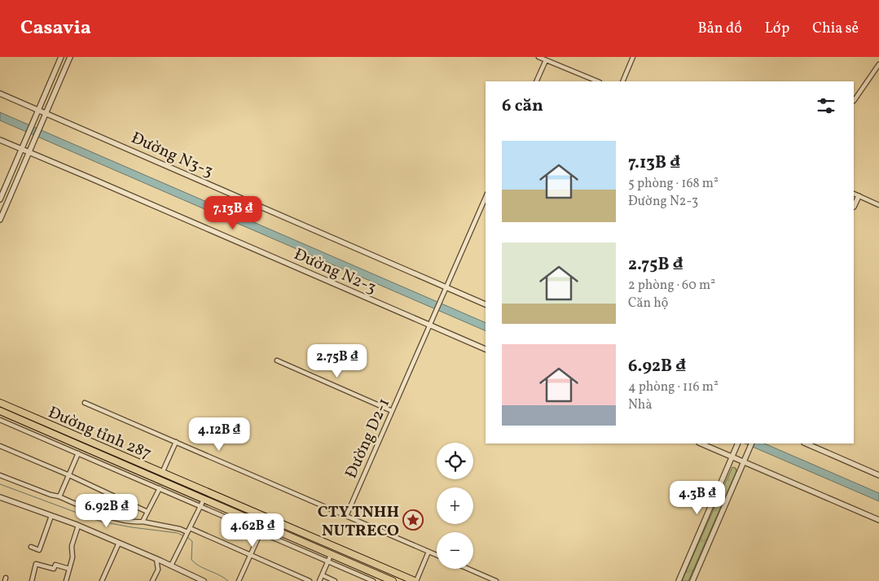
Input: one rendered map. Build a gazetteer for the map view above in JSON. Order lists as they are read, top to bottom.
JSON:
{
  "streets": {
    "main road": ["Đường tỉnh 287"],
    "street": ["Đường N3-3", "Đường N2-3", "Đường D2-1"]
  },
  "crossings": [
    ["Đường N3-3", "Đường D2-1"],
    ["Đường N2-3", "Đường D2-1"]
  ],
  "places": {
    "place": ["CTY TNHH NUTRECO"]
  },
  "page": {
    "header": "Casavia",
    "nav": ["Bản đồ", "Lớp", "Chia sẻ"],
    "heading": "6 căn",
    "list": [
      {
        "name": "7.13B ₫",
        "note": "5 phòng · 168 m² · Đường N2-3"
      },
      {
        "name": "2.75B ₫",
        "note": "2 phòng · 60 m² · Căn hộ"
      },
      {
        "name": "6.92B ₫",
        "note": "4 phòng · 116 m² · Nhà"
      }
    ],
    "price": [
      "7.13B ₫",
      "2.75B ₫",
      "4.12B ₫",
      "4.3B ₫",
      "6.92B ₫",
      "4.62B ₫"
    ],
    "map_buttons": ["+", "−"]
  }
}
